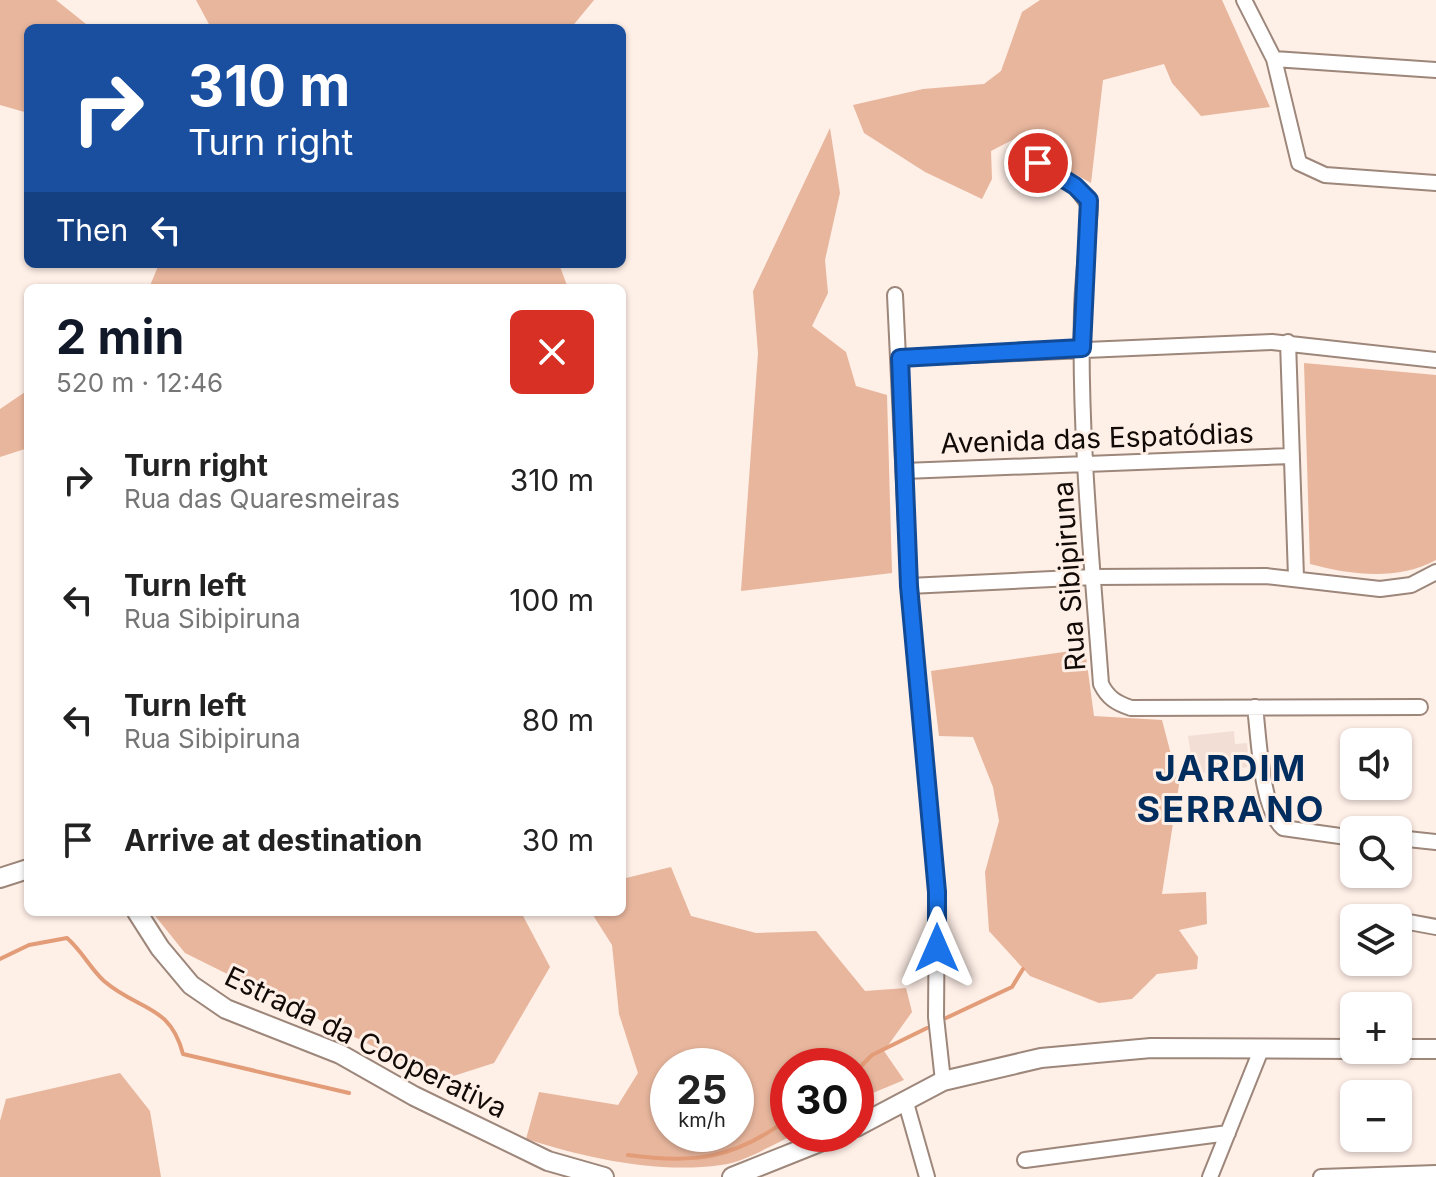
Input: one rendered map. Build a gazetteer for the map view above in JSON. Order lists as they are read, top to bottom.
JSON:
{
  "streets": {
    "main road": ["Estrada da Cooperativa"],
    "street": ["Avenida das Espatódias", "Rua Sibipiruna"]
  },
  "crossings": [
    ["Avenida das Espatódias", "Rua Sibipiruna"]
  ],
  "districts": ["JARDIM SERRANO"],
  "page": {
    "turn": ["310 m", "Turn right"],
    "then": "Then",
    "heading": ["2 min", "520 m · 12:46"],
    "list": [
      {
        "name": "Turn right",
        "note": "Rua das Quaresmeiras",
        "value": "310 m"
      },
      {
        "name": "Turn left",
        "note": "Rua Sibipiruna",
        "value": "100 m"
      },
      {
        "name": "Turn left",
        "note": "Rua Sibipiruna",
        "value": "80 m"
      },
      {
        "name": "Arrive at destination",
        "value": "30 m"
      }
    ],
    "map_buttons": ["+", "−"],
    "speed": "25 km/h",
    "limit": "30"
  }
}
